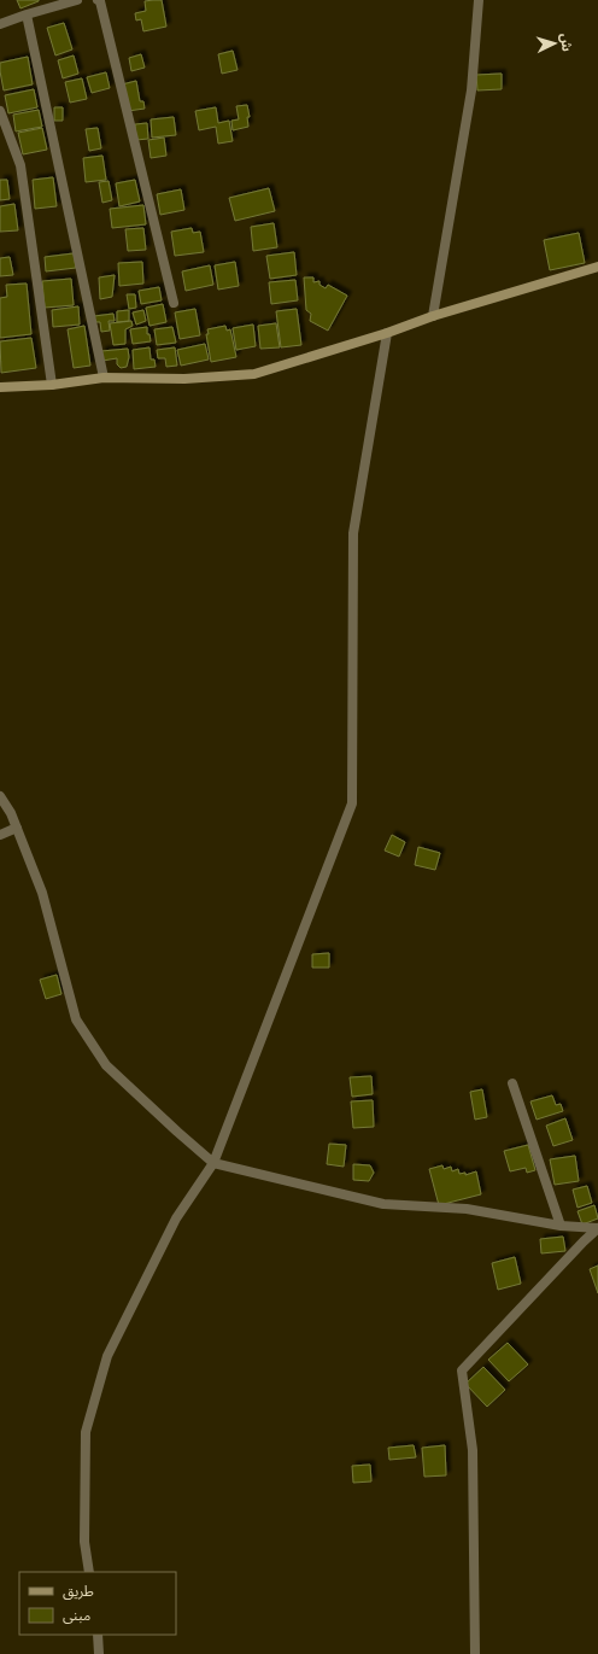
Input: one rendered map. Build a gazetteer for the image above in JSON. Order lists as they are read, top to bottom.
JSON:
{
  "legend": ["طريق", "مبنى"],
  "north": "right"
}
